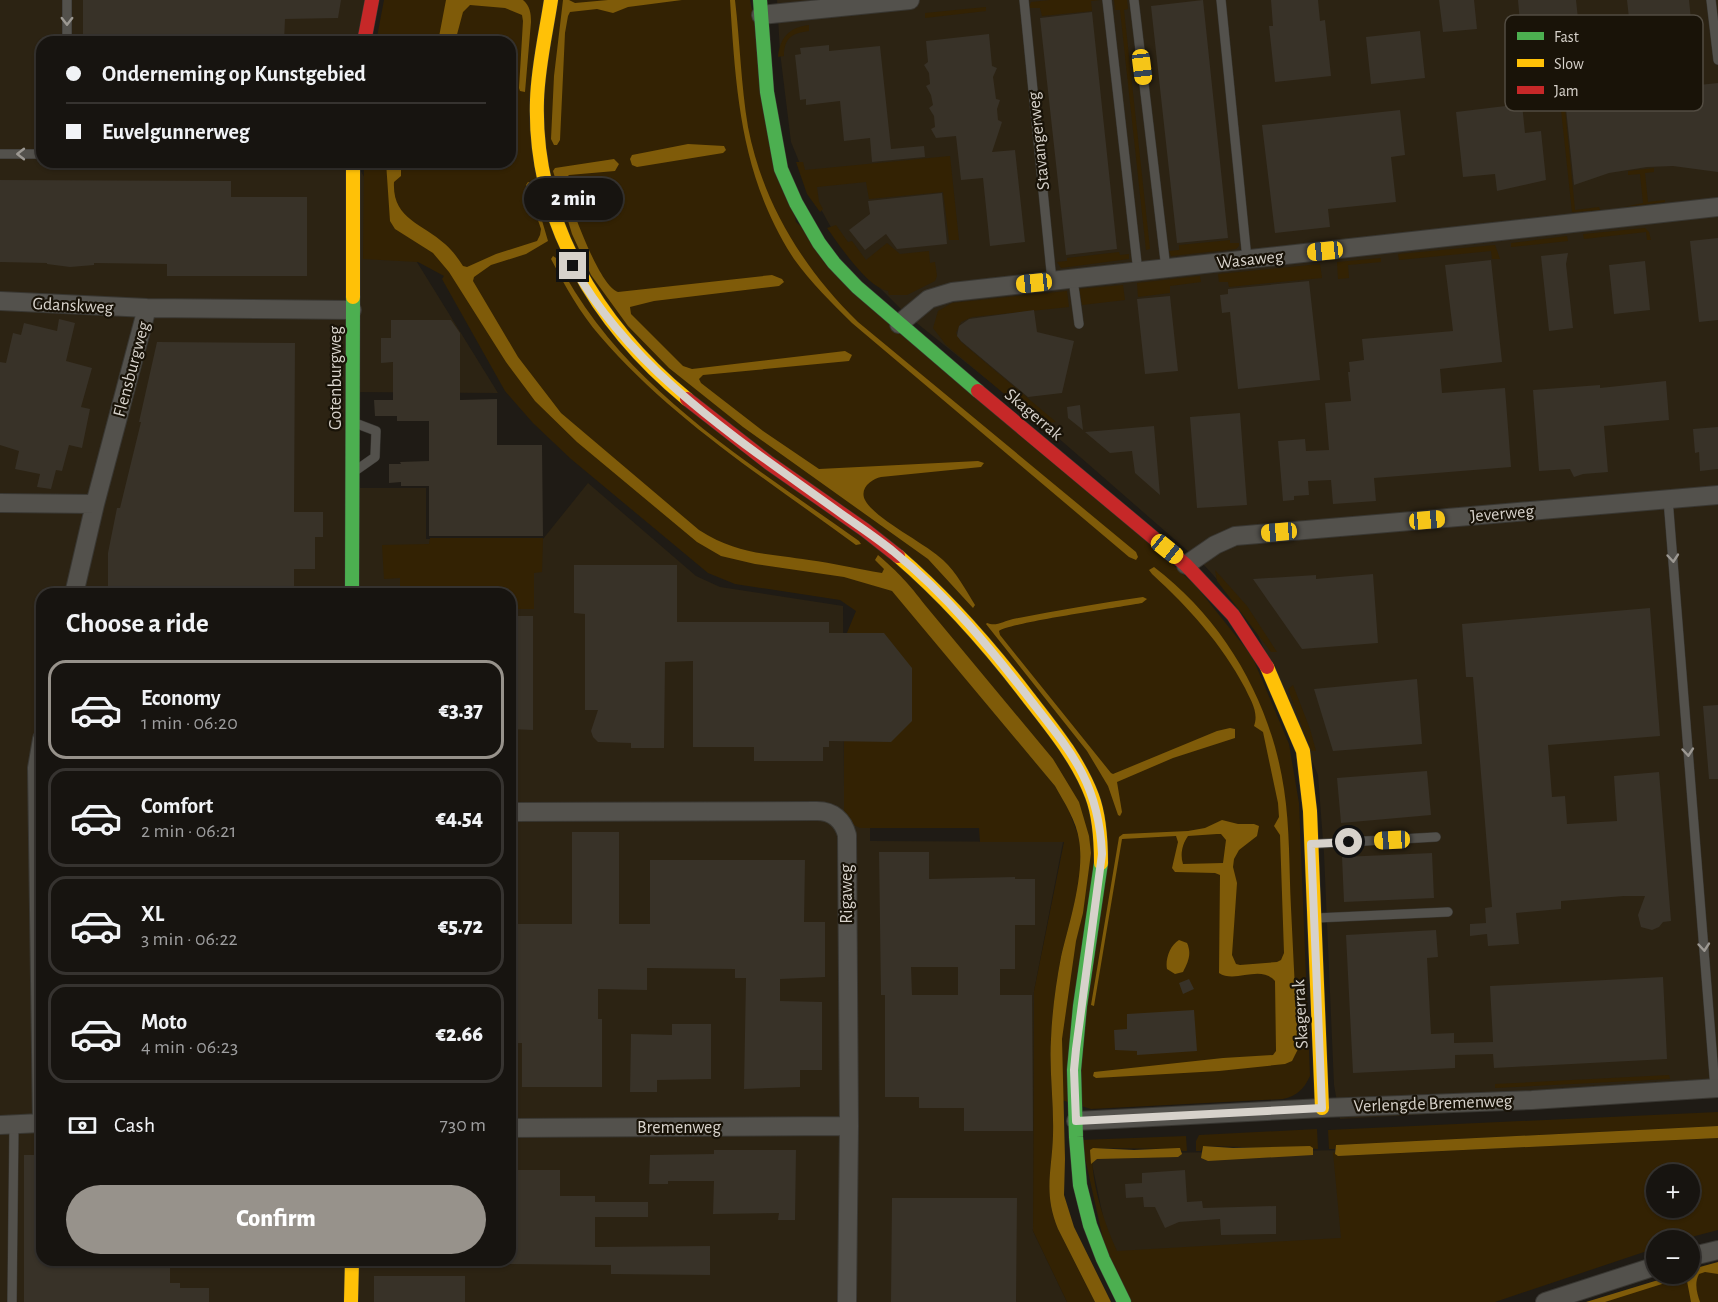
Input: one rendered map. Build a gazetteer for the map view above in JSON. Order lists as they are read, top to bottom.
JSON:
{
  "streets": {
    "street": [
      "Wasaweg",
      "Gdanskweg",
      "Flensburgweg",
      "Gotenburgweg",
      "Skagerrak",
      "Jeverweg",
      "Rigaweg",
      "Verlengde Bremenweg",
      "Bremenweg"
    ],
    "lane": ["Stavangerweg"]
  },
  "crossings": [
    ["Stavangerweg", "Wasaweg"],
    ["Wasaweg", "Skagerrak"],
    ["Gdanskweg", "Flensburgweg"],
    ["Flensburgweg", "Gotenburgweg"],
    ["Skagerrak", "Jeverweg"],
    ["Skagerrak", "Verlengde Bremenweg"],
    ["Rigaweg", "Bremenweg"]
  ],
  "legend": ["Fast", "Slow", "Jam"],
  "page": {
    "banner": ["Onderneming op Kunstgebied", "Euvelgunnerweg"],
    "bubble": "2 min",
    "heading": "Choose a ride",
    "list": [
      {
        "name": "Economy",
        "note": "1 min · 06:20",
        "value": "€3.37"
      },
      {
        "name": "Comfort",
        "note": "2 min · 06:21",
        "value": "€4.54"
      },
      {
        "name": "XL",
        "note": "3 min · 06:22",
        "value": "€5.72"
      },
      {
        "name": "Moto",
        "note": "4 min · 06:23",
        "value": "€2.66"
      }
    ],
    "pay": ["Cash", "730 m"],
    "map_buttons": ["+", "−"],
    "buttons": "Confirm"
  }
}
